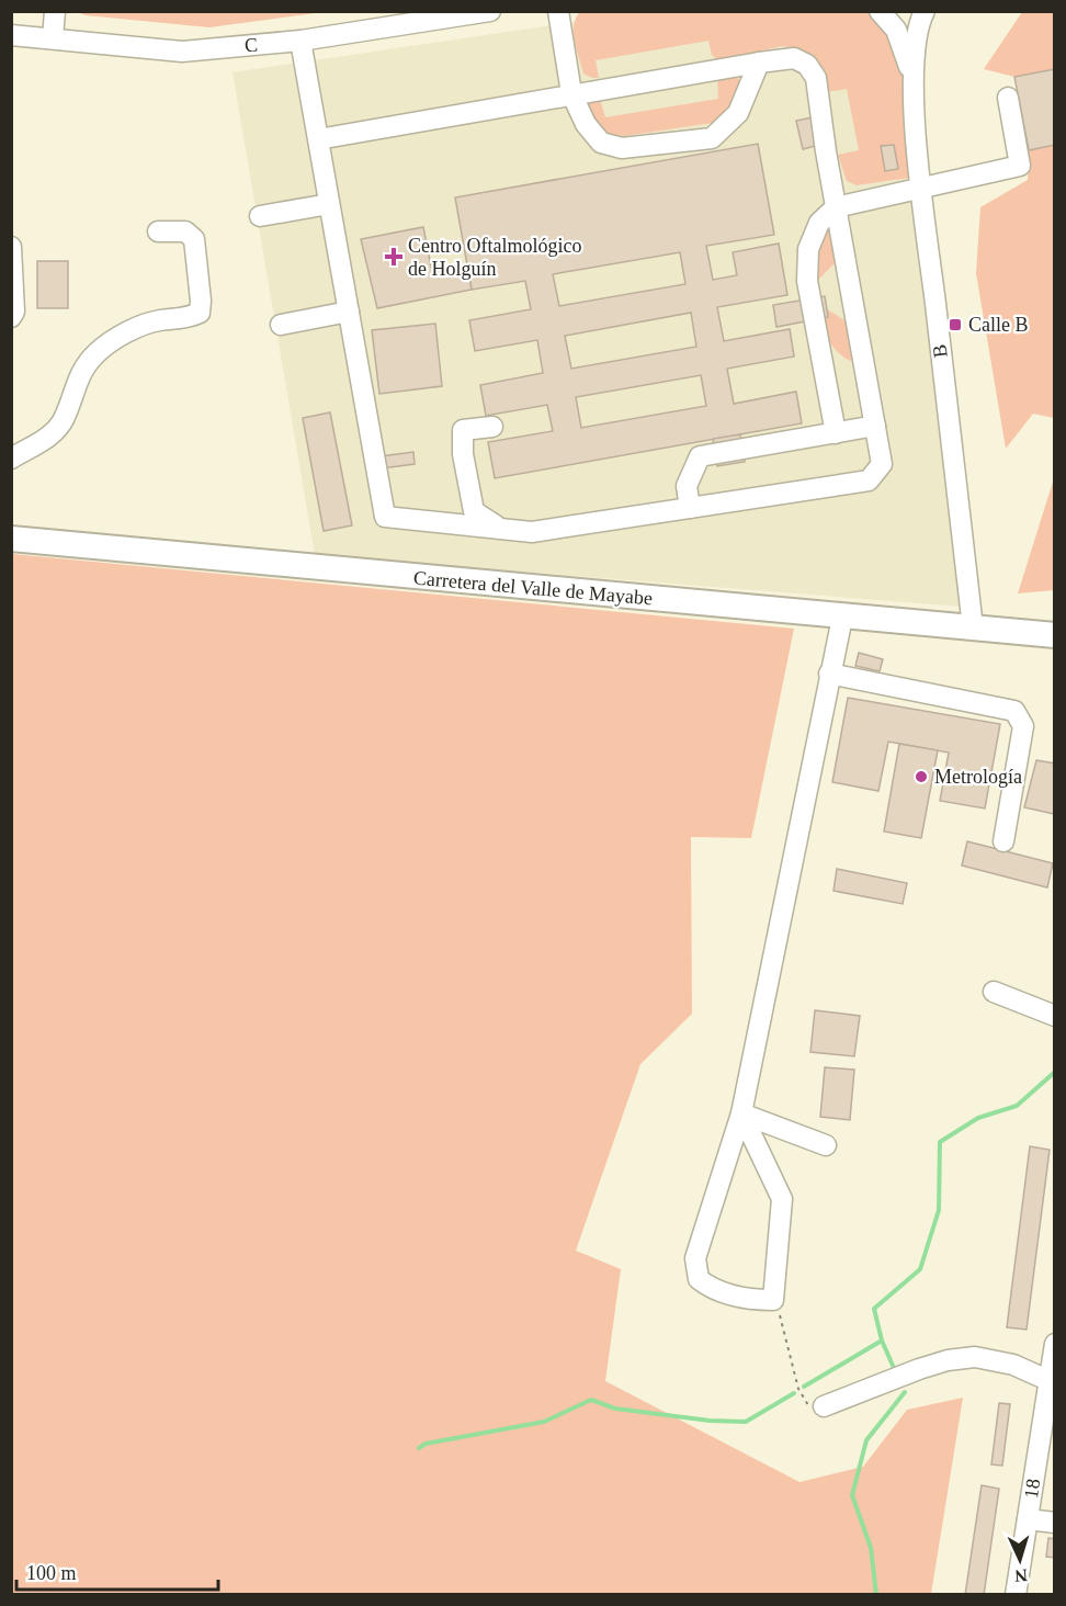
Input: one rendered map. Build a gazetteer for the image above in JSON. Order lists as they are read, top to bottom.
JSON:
{
  "streets": {
    "main road": ["Carretera del Valle de Mayabe"],
    "street": ["C", "B", "18"]
  },
  "crossings": [
    ["B", "Carretera del Valle de Mayabe"]
  ],
  "places": {
    "health": ["Centro Oftalmológico de Holguín"],
    "transit": ["Calle B"],
    "other": ["Metrología"]
  },
  "scale_bar": "100 m",
  "north": "bottom"
}
